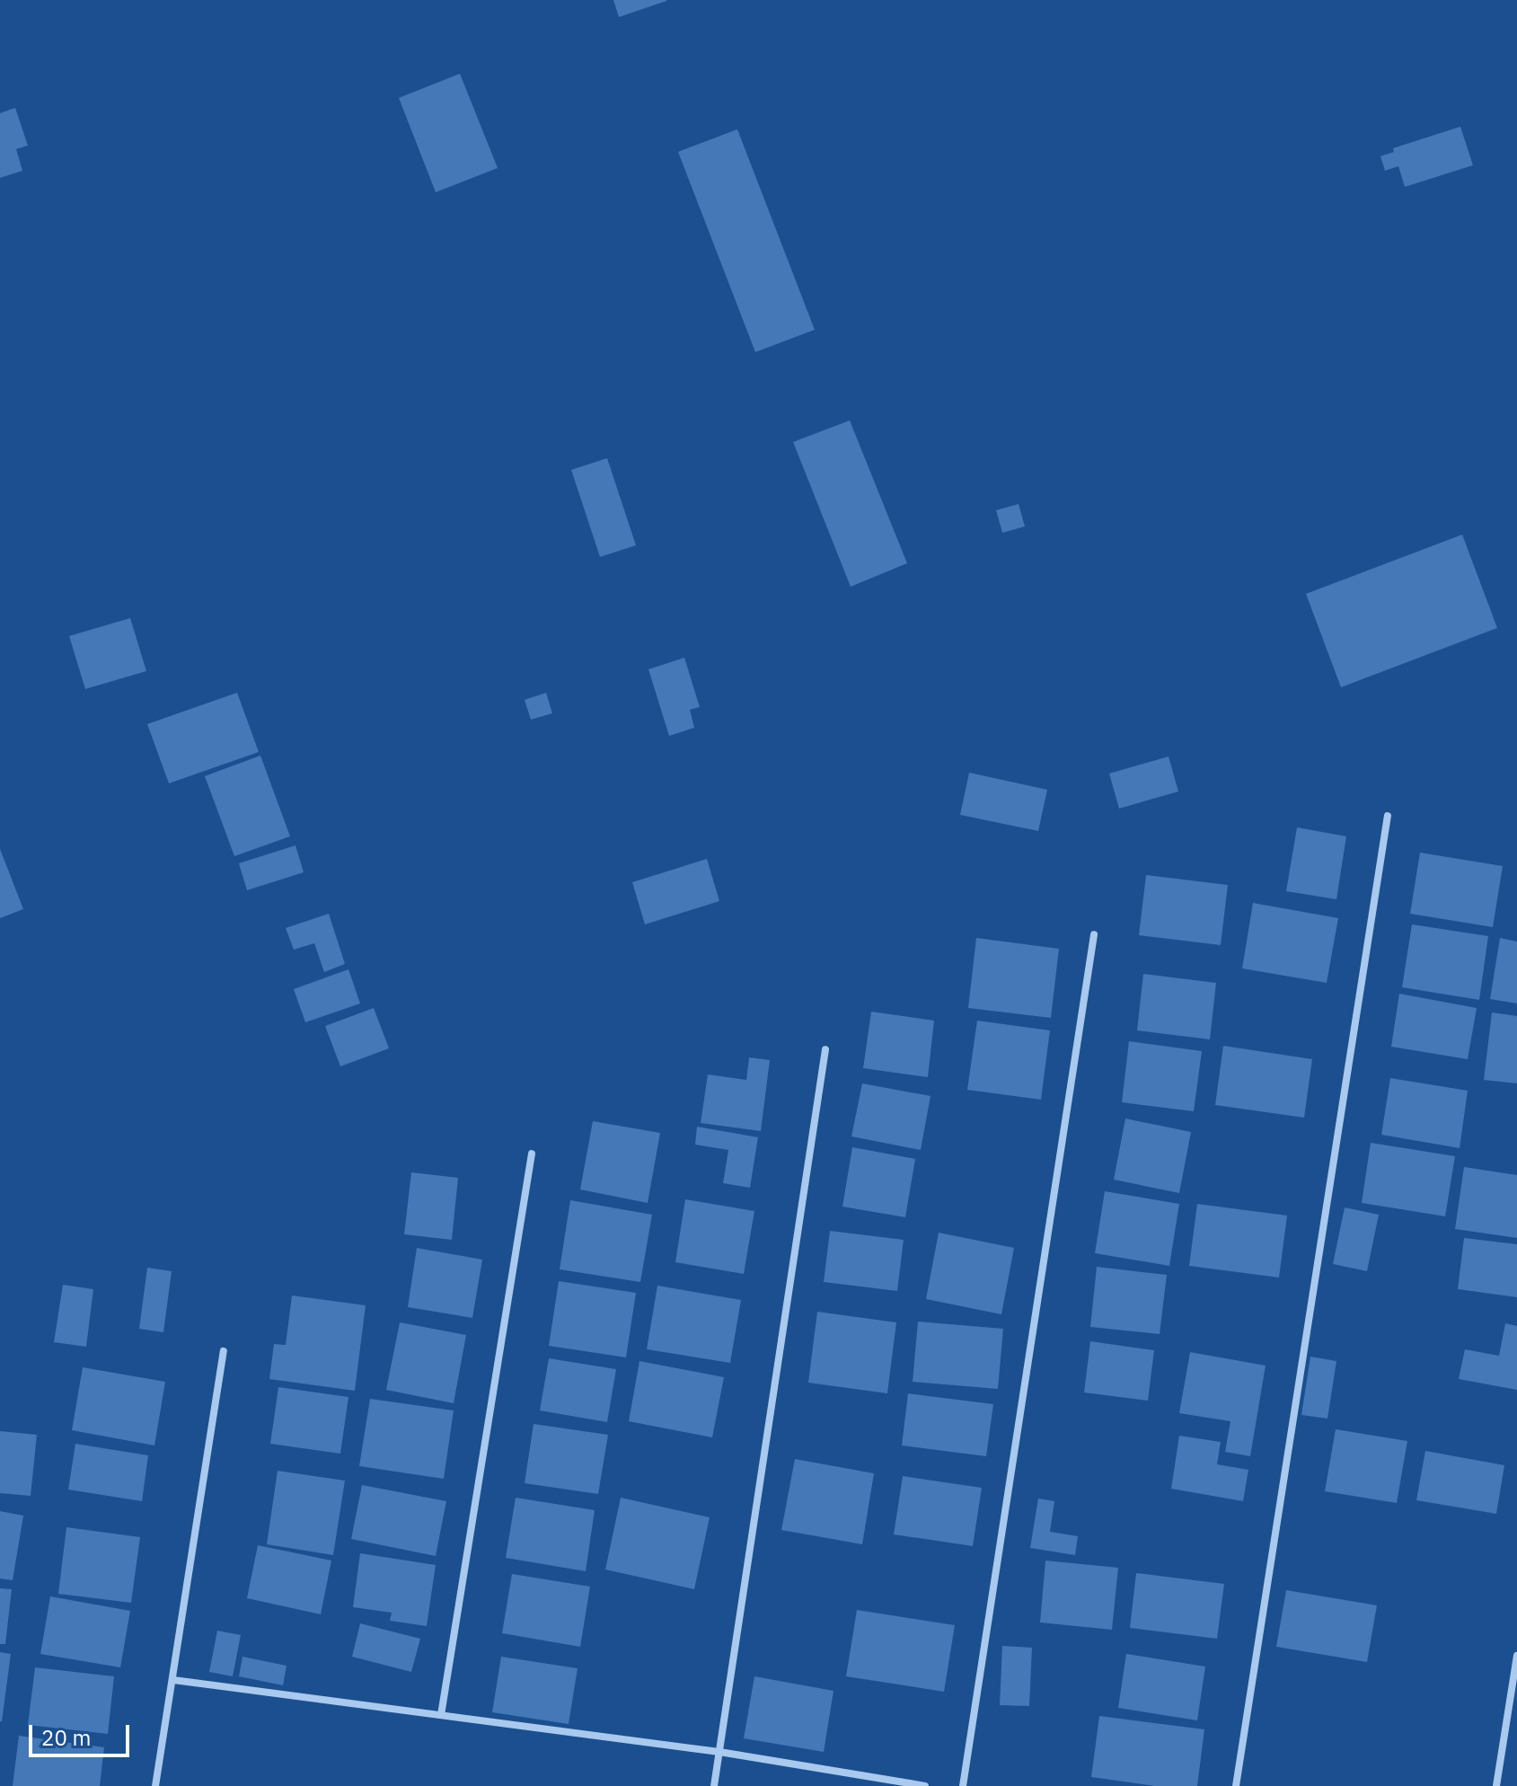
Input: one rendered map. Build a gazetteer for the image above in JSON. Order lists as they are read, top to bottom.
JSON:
{
  "scale_bar": "20 m"
}
